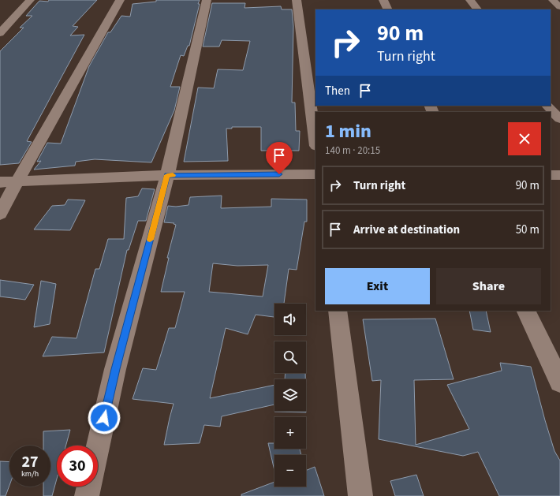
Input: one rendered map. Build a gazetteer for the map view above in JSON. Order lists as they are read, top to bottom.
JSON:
{
  "page": {
    "turn": ["90 m", "Turn right"],
    "then": "Then",
    "heading": ["1 min", "140 m · 20:15"],
    "list": [
      {
        "name": "Turn right",
        "value": "90 m"
      },
      {
        "name": "Arrive at destination",
        "value": "50 m"
      }
    ],
    "buttons": ["Exit", "Share"],
    "map_buttons": ["+", "−"],
    "speed": "27 km/h",
    "limit": "30"
  }
}
